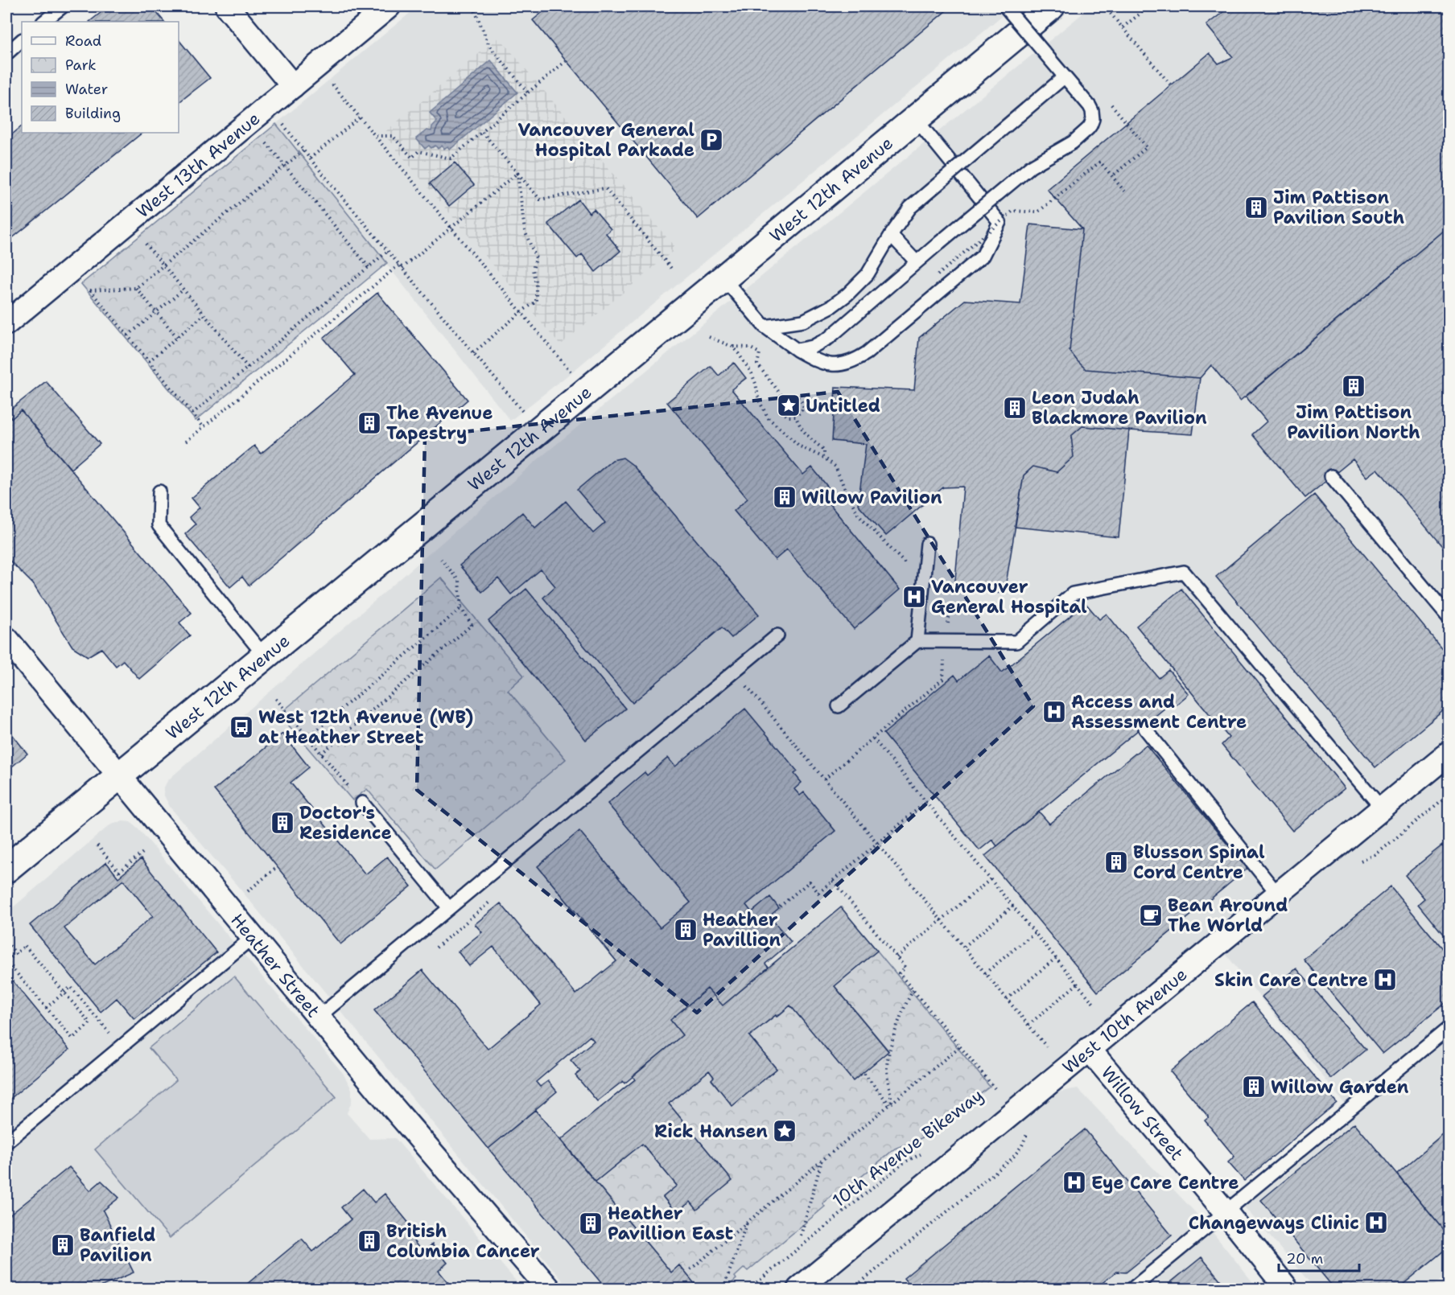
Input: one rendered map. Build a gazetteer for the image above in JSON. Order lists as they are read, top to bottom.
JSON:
{
  "streets": {
    "street": [
      "West 13th Avenue",
      "West 12th Avenue",
      "Heather Street",
      "West 10th Avenue",
      "Willow Street"
    ],
    "path": ["10th Avenue Bikeway"]
  },
  "crossings": [
    ["West 12th Avenue", "Heather Street"],
    ["West 10th Avenue", "Willow Street"]
  ],
  "places": {
    "parking": ["Vancouver General Hospital Parkade"],
    "building": [
      "Jim Pattison Pavilion South",
      "Jim Pattison Pavilion North",
      "Leon Judah Blackmore Pavilion",
      "The Avenue Tapestry",
      "Willow Pavilion",
      "Doctor's Residence",
      "Blusson Spinal Cord Centre",
      "Heather Pavillion",
      "Willow Garden",
      "Heather Pavillion East",
      "British Columbia Cancer",
      "Banfield Pavilion"
    ],
    "place": ["Untitled", "Rick Hansen"],
    "hospital": [
      "Vancouver General Hospital",
      "Access and Assessment Centre",
      "Skin Care Centre",
      "Eye Care Centre",
      "Changeways Clinic"
    ],
    "bus stop": ["West 12th Avenue (WB) at Heather Street"],
    "cafe": ["Bean Around The World"]
  },
  "legend": [
    "Road",
    "Park",
    "Water",
    "Building"
  ],
  "scale_bar": "20 m"
}
